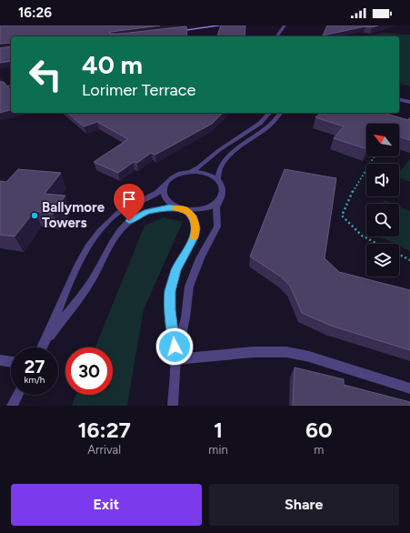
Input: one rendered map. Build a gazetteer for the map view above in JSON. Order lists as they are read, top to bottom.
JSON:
{
  "places": ["Ballymore Towers"],
  "north": "top left",
  "page": {
    "status": "16:26",
    "turn": ["40 m", "Lorimer Terrace"],
    "speed": "27 km/h",
    "limit": "30",
    "eta": [
      "16:27",
      "Arrival",
      "1",
      "min",
      "60",
      "m"
    ],
    "buttons": ["Exit", "Share"]
  }
}
